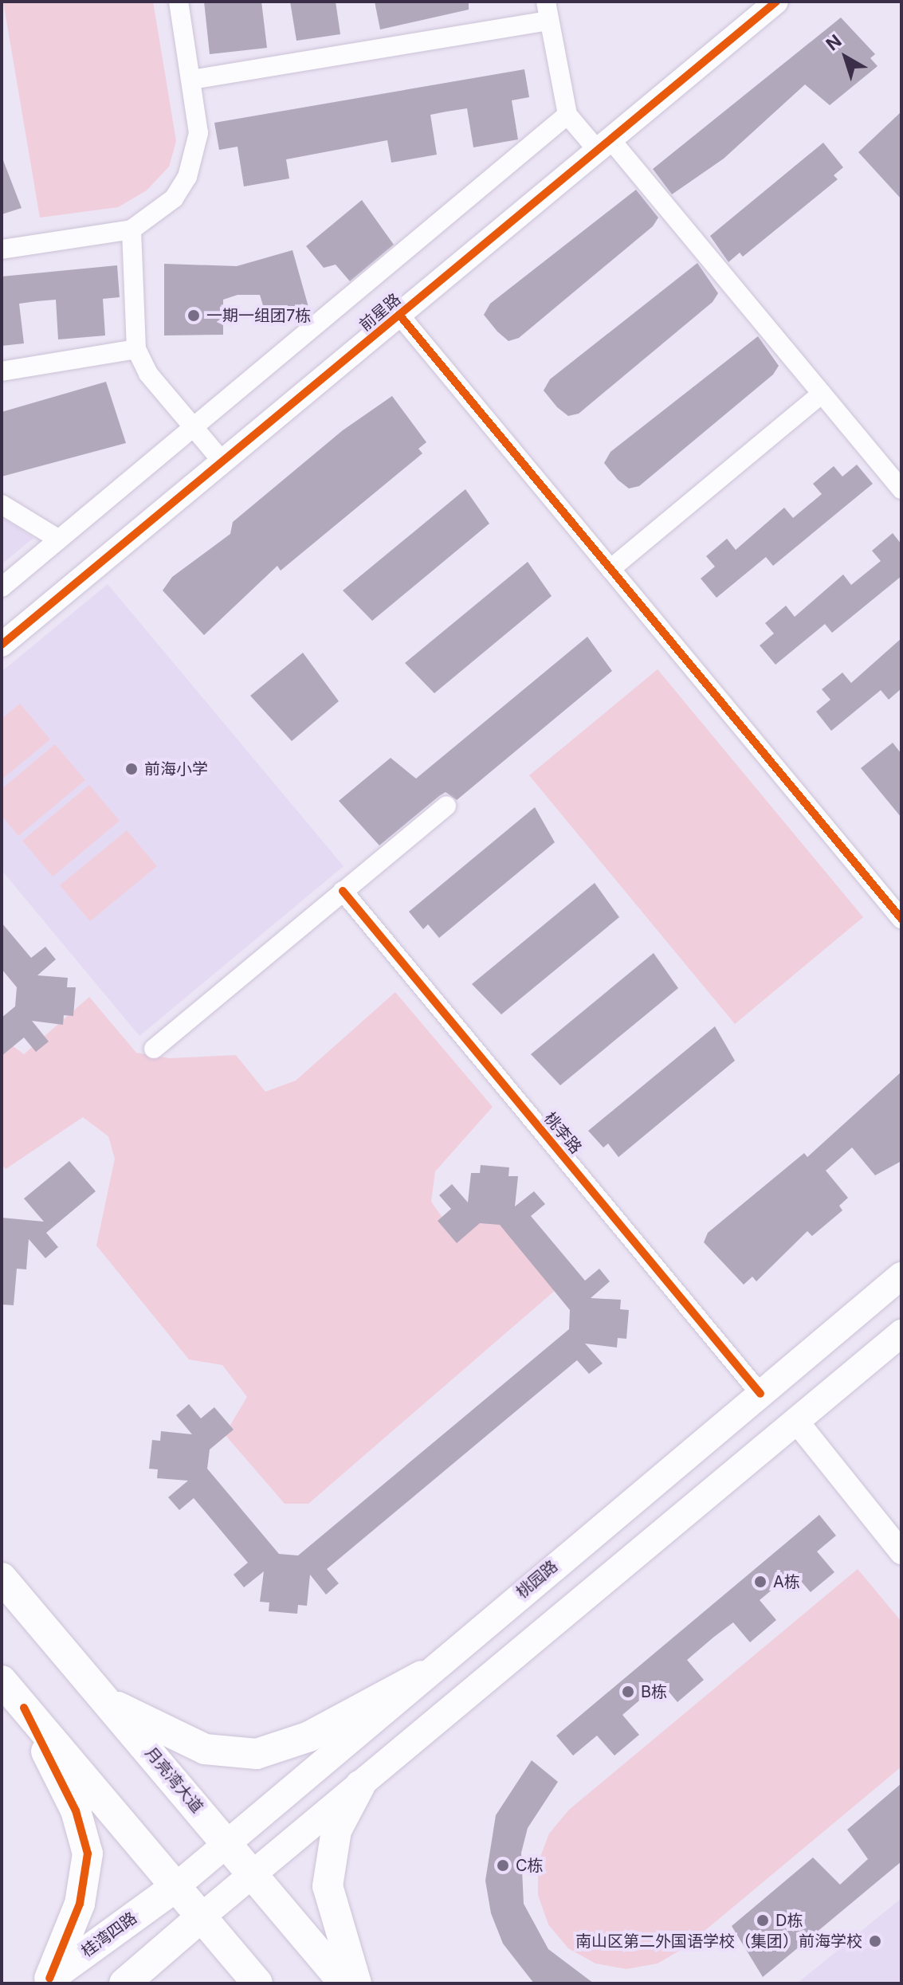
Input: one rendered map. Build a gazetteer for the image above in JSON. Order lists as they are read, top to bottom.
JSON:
{
  "streets": {
    "main road": ["桃园路", "月亮湾大道", "桂湾四路"],
    "street": ["前星路", "桃李路"]
  },
  "crossings": [
    ["桃李路", "桃园路"],
    ["桃园路", "月亮湾大道"],
    ["桃园路", "桂湾四路"]
  ],
  "places": [
    "一期一组团7栋",
    "前海小学",
    "A栋",
    "B栋",
    "C栋",
    "D栋",
    "南山区第二外国语学校（集团）前海学校"
  ],
  "north": "top left"
}
